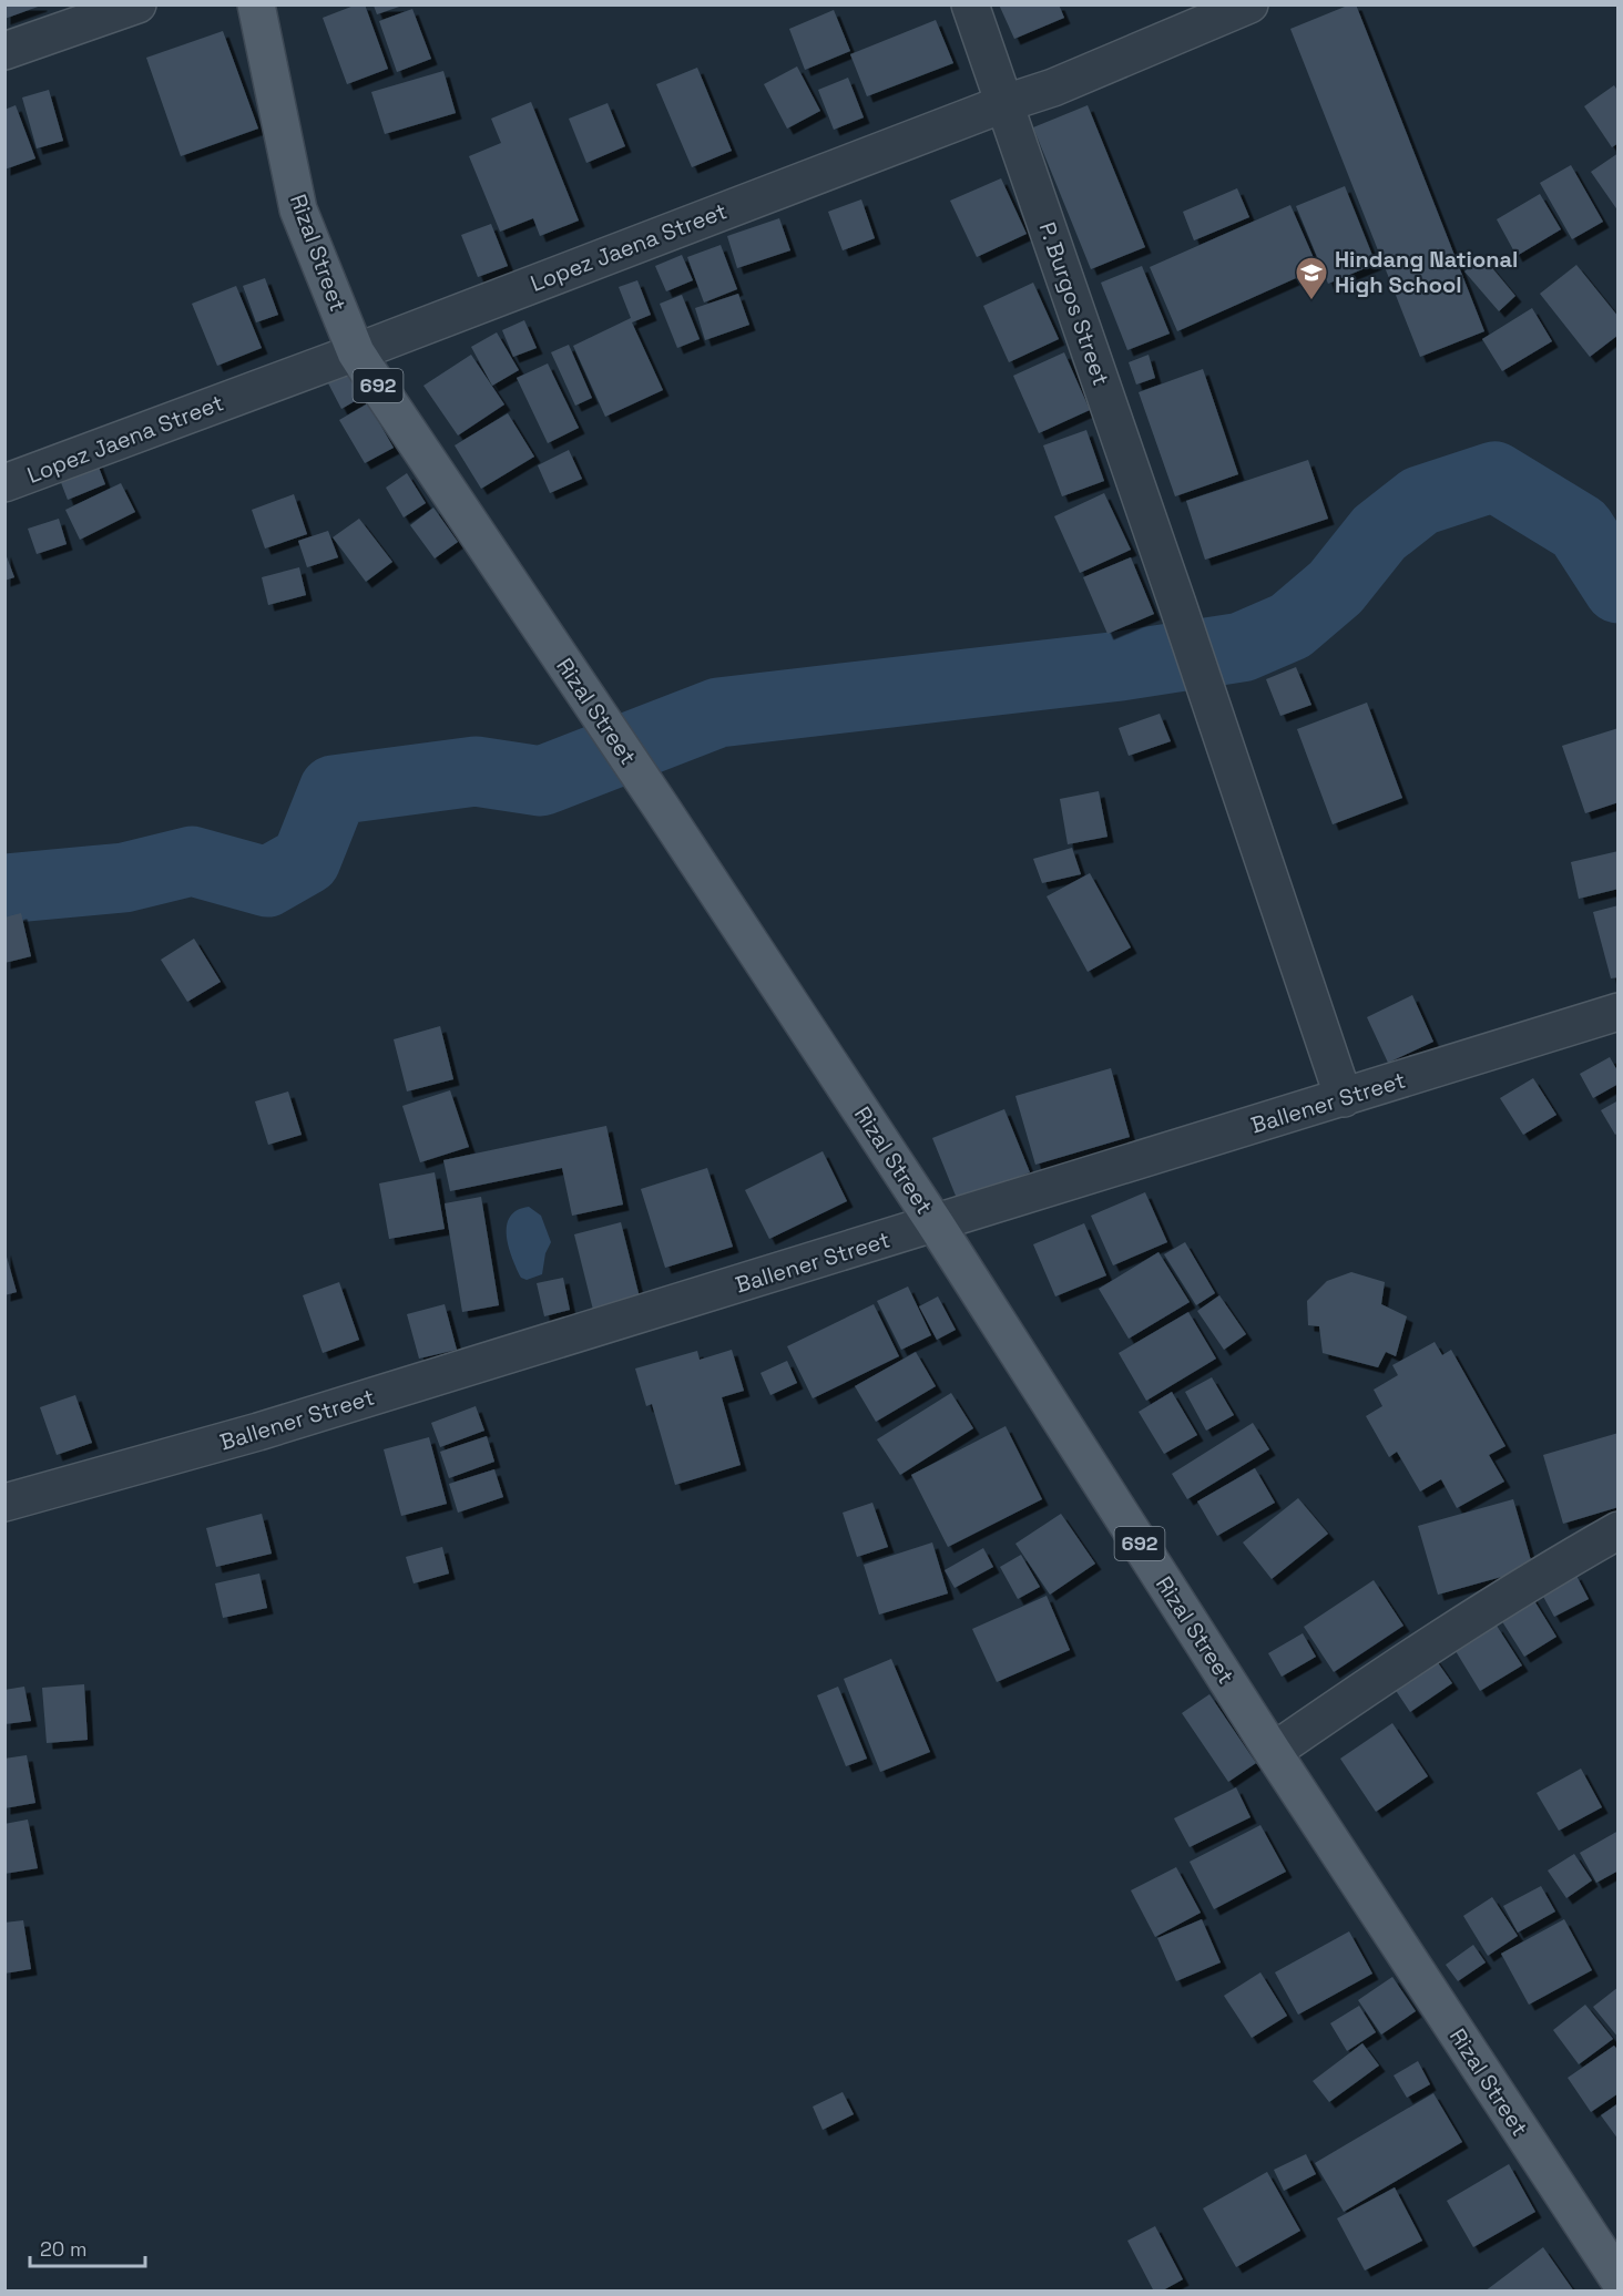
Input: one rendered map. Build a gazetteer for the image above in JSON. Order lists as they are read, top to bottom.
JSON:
{
  "streets": {
    "main road": ["Rizal Street", "692"],
    "street": ["Lopez Jaena Street", "P. Burgos Street", "Ballener Street"]
  },
  "crossings": [
    ["Lopez Jaena Street", "Rizal Street"],
    ["Lopez Jaena Street", "P. Burgos Street"],
    ["Rizal Street", "Ballener Street"],
    ["P. Burgos Street", "Ballener Street"]
  ],
  "places": {
    "school or university": ["Hindang National High School"]
  },
  "scale_bar": "20 m"
}
